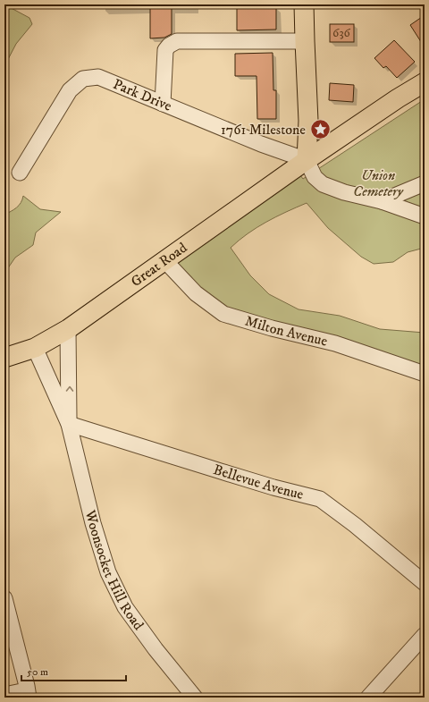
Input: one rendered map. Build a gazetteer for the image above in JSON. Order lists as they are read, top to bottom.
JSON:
{
  "streets": {
    "main road": ["Great Road"],
    "street": [
      "Park Drive",
      "Milton Avenue",
      "Bellevue Avenue",
      "Woonsocket Hill Road"
    ]
  },
  "crossings": [
    ["Park Drive", "Great Road"],
    ["Great Road", "Milton Avenue"],
    ["Great Road", "Woonsocket Hill Road"],
    ["Bellevue Avenue", "Woonsocket Hill Road"]
  ],
  "parks": ["Union Cemetery"],
  "places": {
    "place": ["1761 Milestone"]
  },
  "house_numbers": ["636"],
  "scale_bar": "50 m"
}
